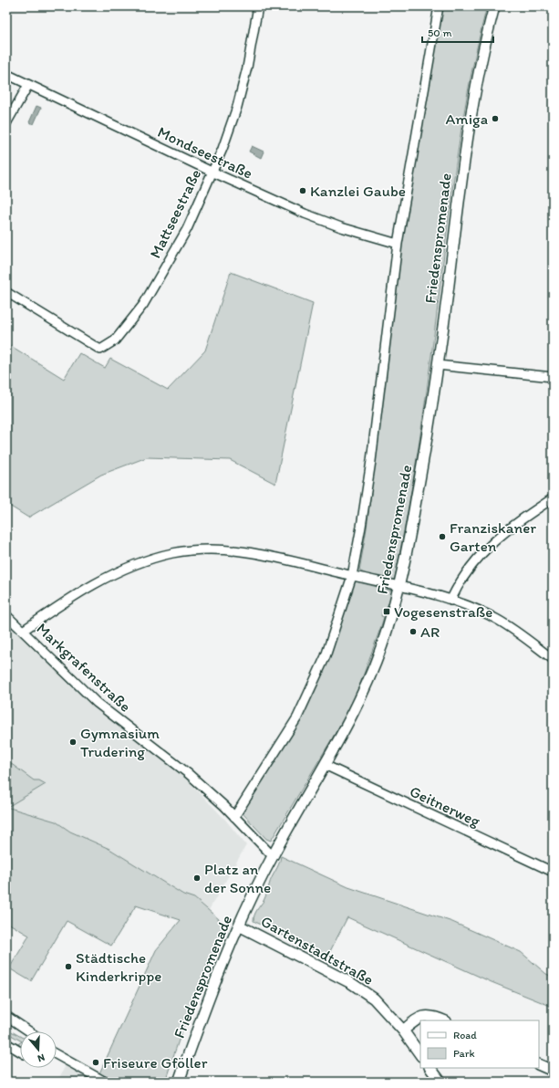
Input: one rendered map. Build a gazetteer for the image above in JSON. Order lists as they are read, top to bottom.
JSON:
{
  "streets": {
    "street": [
      "Mondseestraße",
      "Mattseestraße",
      "Friedenspromenade",
      "Markgrafenstraße",
      "Geitnerweg",
      "Gartenstadtstraße"
    ]
  },
  "crossings": [
    ["Mondseestraße", "Mattseestraße"],
    ["Mondseestraße", "Friedenspromenade"],
    ["Friedenspromenade", "Markgrafenstraße"],
    ["Friedenspromenade", "Geitnerweg"],
    ["Friedenspromenade", "Gartenstadtstraße"]
  ],
  "places": {
    "other": [
      "Amiga",
      "Kanzlei Gaube",
      "Franziskaner Garten",
      "AR",
      "Gymnasium Trudering",
      "Platz an der Sonne",
      "Städtische Kinderkrippe",
      "Friseure Gföller"
    ],
    "transit": ["Vogesenstraße"]
  },
  "legend": ["Road", "Park"],
  "scale_bar": "50 m",
  "north": "bottom"
}
